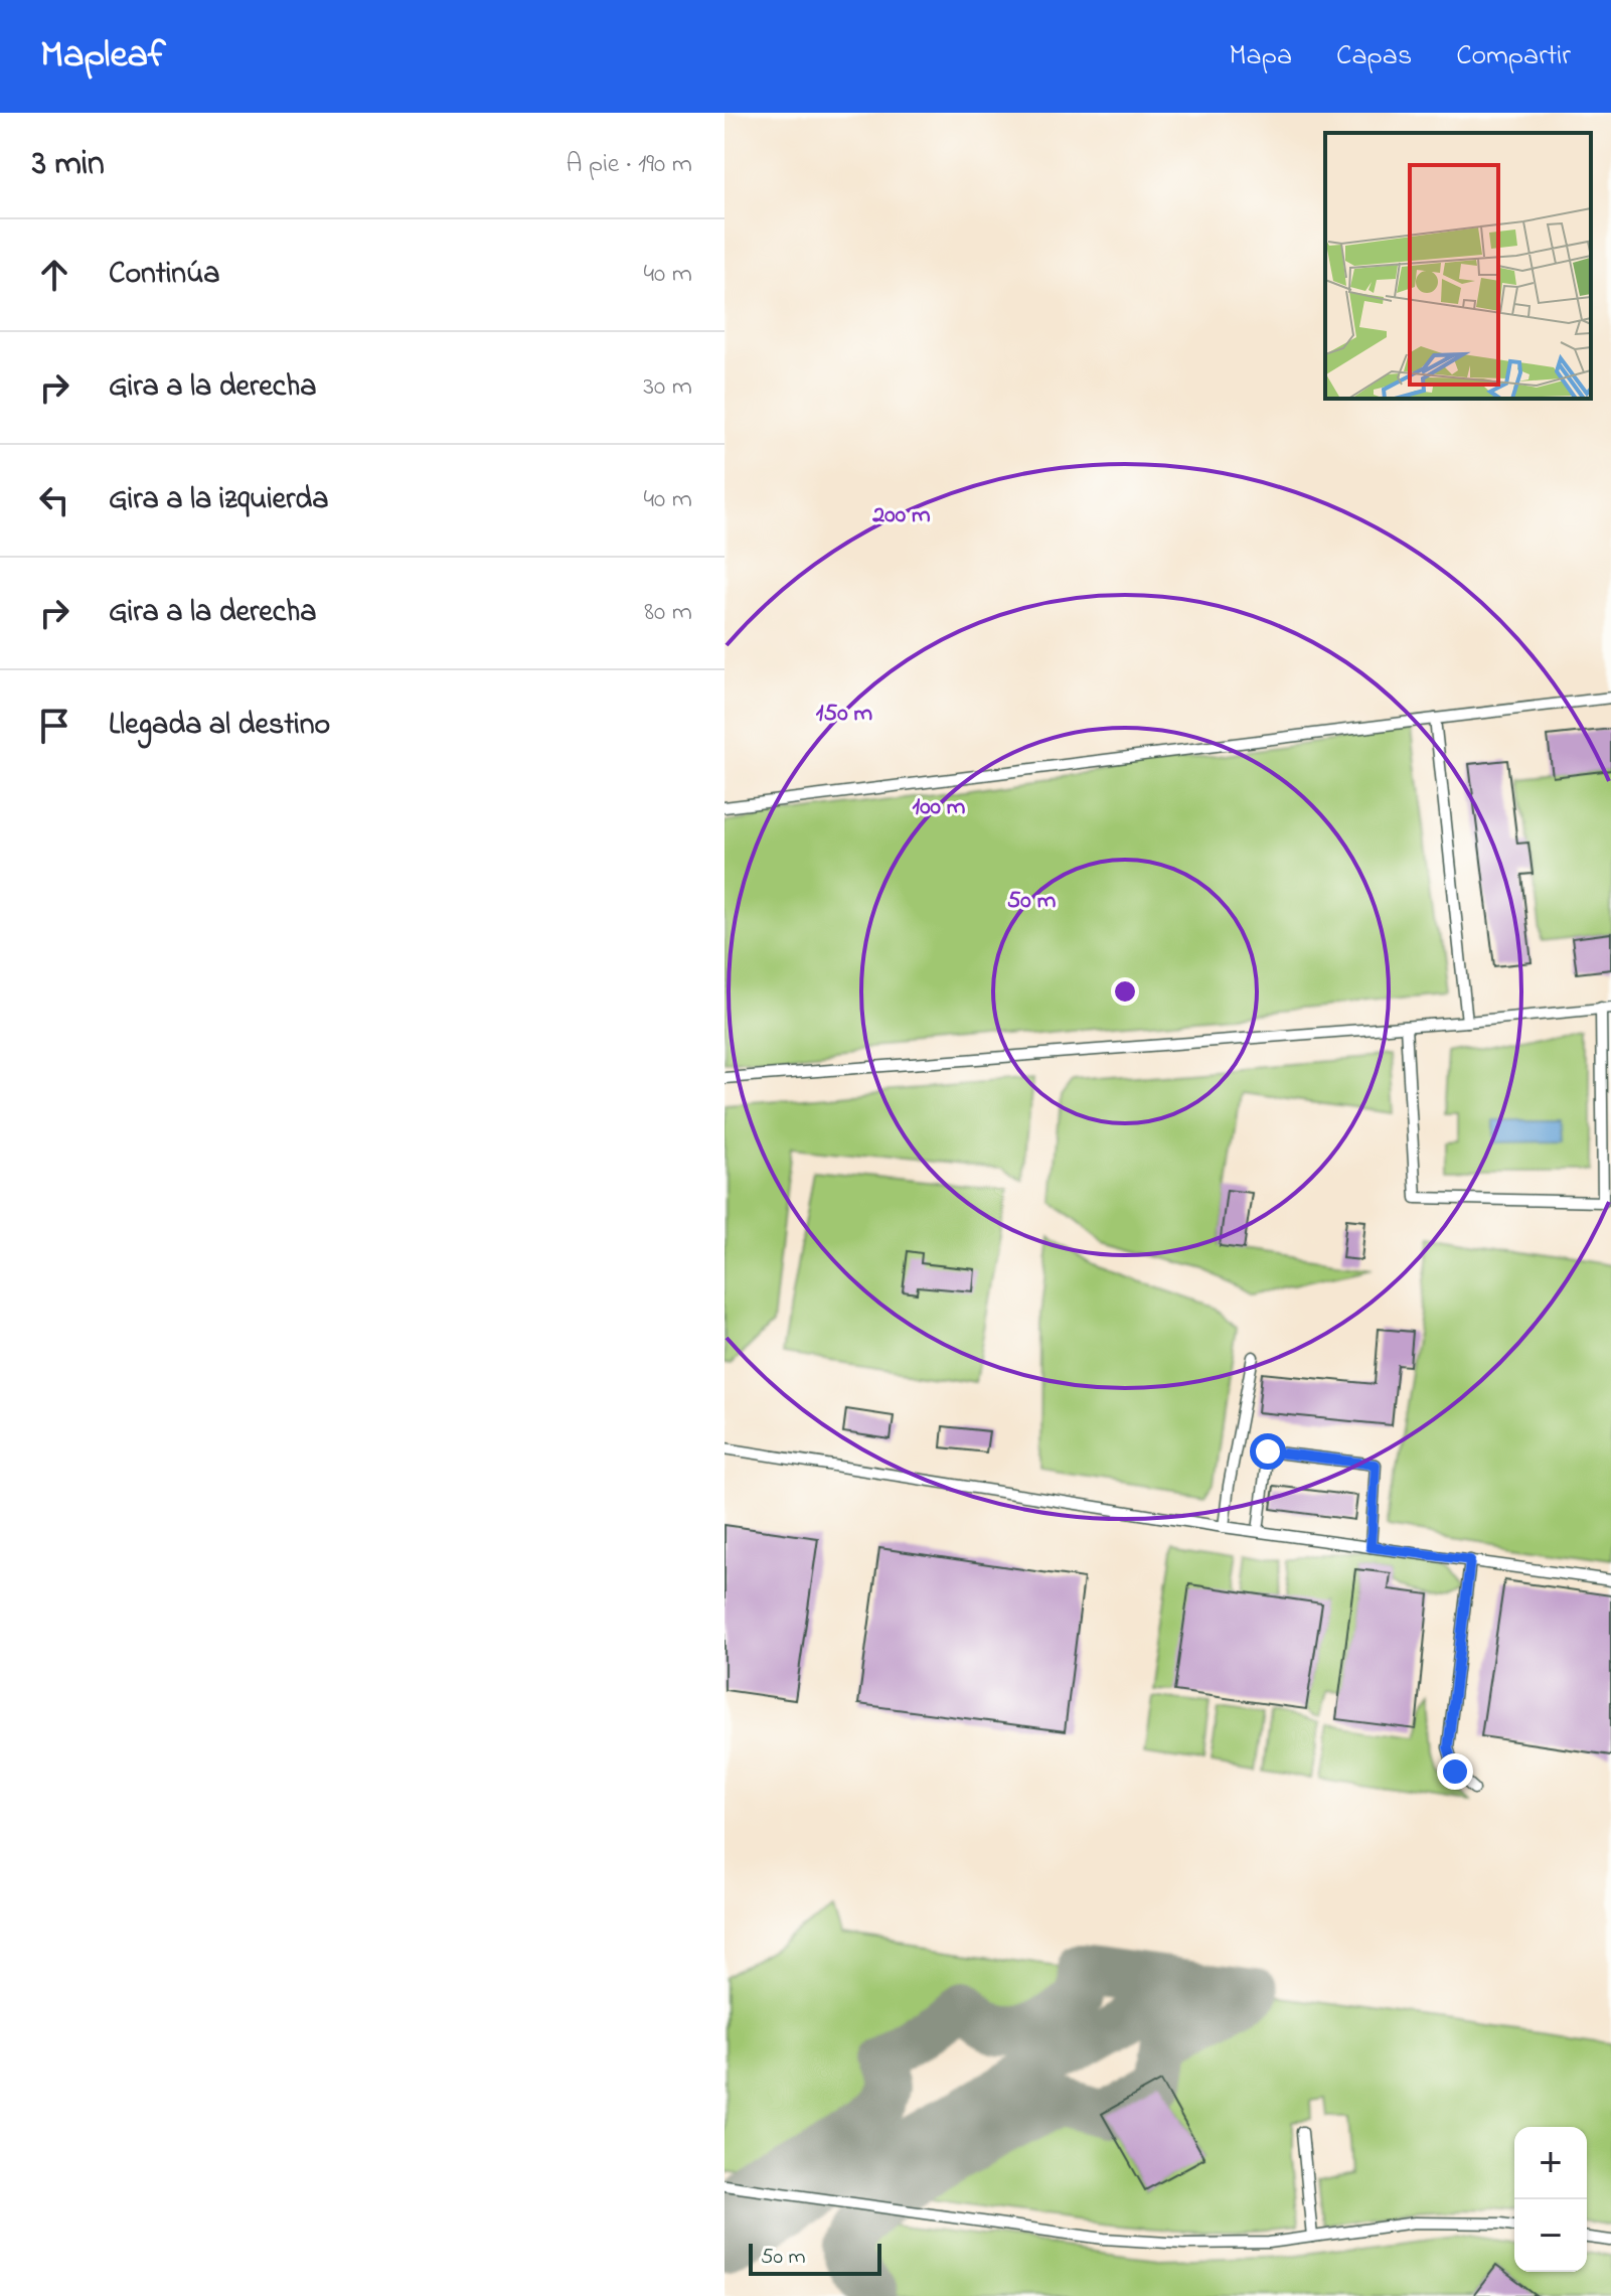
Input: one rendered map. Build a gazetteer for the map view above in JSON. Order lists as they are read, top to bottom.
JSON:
{
  "scale_bar": "50 m",
  "page": {
    "header": "Mapleaf",
    "nav": ["Mapa", "Capas", "Compartir"],
    "heading": ["3 min", "A pie · 190 m"],
    "list": [
      ["Continúa", "40 m"],
      ["Gira a la derecha", "30 m"],
      ["Gira a la izquierda", "40 m"],
      ["Gira a la derecha", "80 m"],
      "Llegada al destino"
    ],
    "map_buttons": ["+", "−"],
    "scale": "50 m"
  },
  "rings": [
    "200 m",
    "150 m",
    "100 m",
    "50 m"
  ]
}
